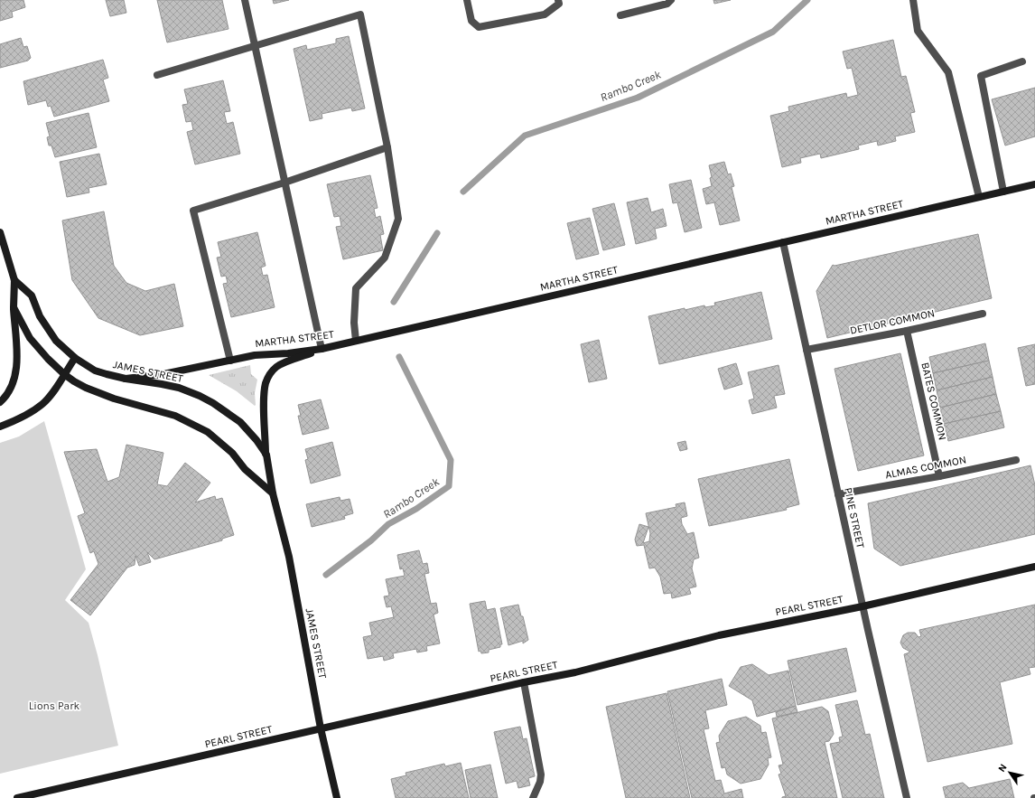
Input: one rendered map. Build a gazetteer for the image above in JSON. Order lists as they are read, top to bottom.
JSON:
{
  "streets": {
    "street": [
      "MARTHA STREET",
      "DETLOR COMMON",
      "JAMES STREET",
      "BATES COMMON",
      "ALMAS COMMON",
      "PINE STREET",
      "PEARL STREET"
    ]
  },
  "crossings": [
    ["MARTHA STREET", "JAMES STREET"],
    ["MARTHA STREET", "PINE STREET"],
    ["DETLOR COMMON", "BATES COMMON"],
    ["DETLOR COMMON", "PINE STREET"],
    ["JAMES STREET", "PEARL STREET"],
    ["BATES COMMON", "ALMAS COMMON"],
    ["ALMAS COMMON", "PINE STREET"],
    ["PINE STREET", "PEARL STREET"]
  ],
  "water": ["Rambo Creek"],
  "parks": ["Lions Park"],
  "north": "top left"
}
